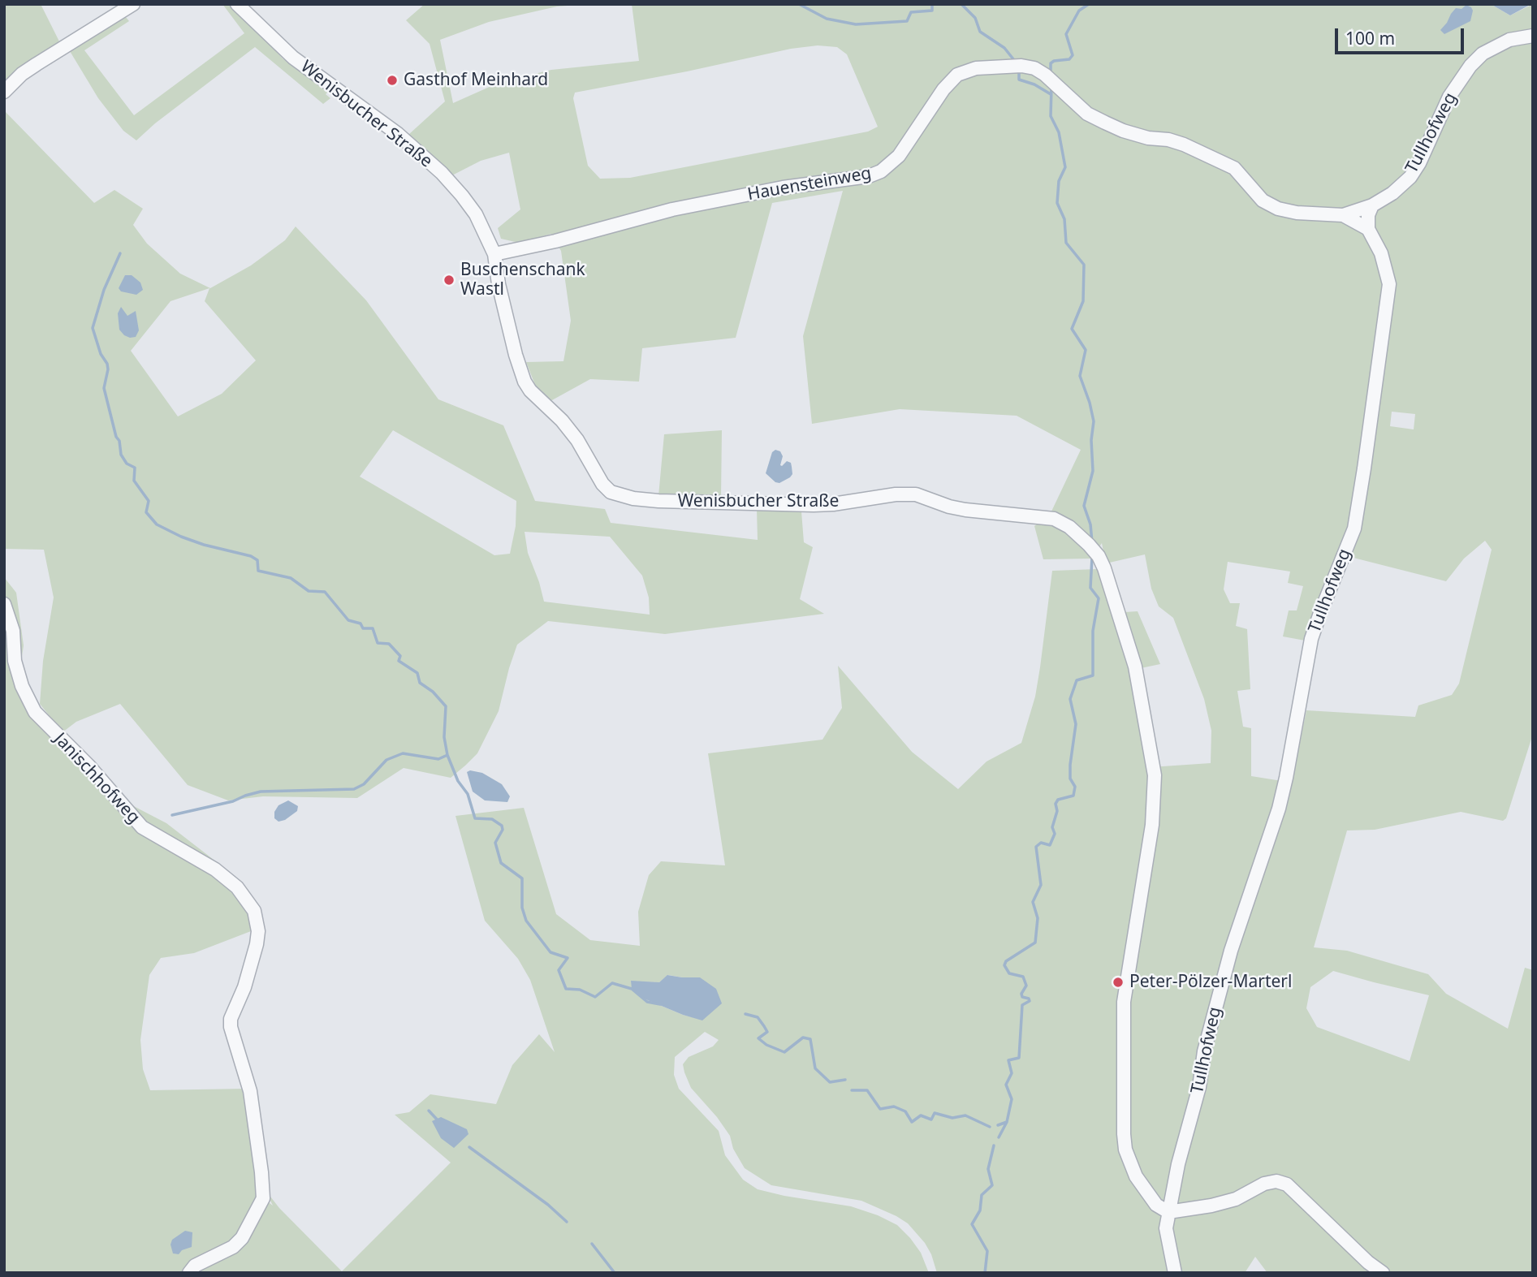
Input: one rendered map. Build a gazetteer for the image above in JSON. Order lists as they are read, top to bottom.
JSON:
{
  "streets": {
    "street": [
      "Wenisbucher Straße",
      "Tullhofweg",
      "Hauensteinweg",
      "Janischhofweg"
    ]
  },
  "crossings": [
    ["Wenisbucher Straße", "Tullhofweg"],
    ["Wenisbucher Straße", "Hauensteinweg"],
    ["Tullhofweg", "Hauensteinweg"]
  ],
  "places": ["Gasthof Meinhard", "Buschenschank Wastl", "Peter-Pölzer-Marterl"],
  "scale_bar": "100 m"
}
